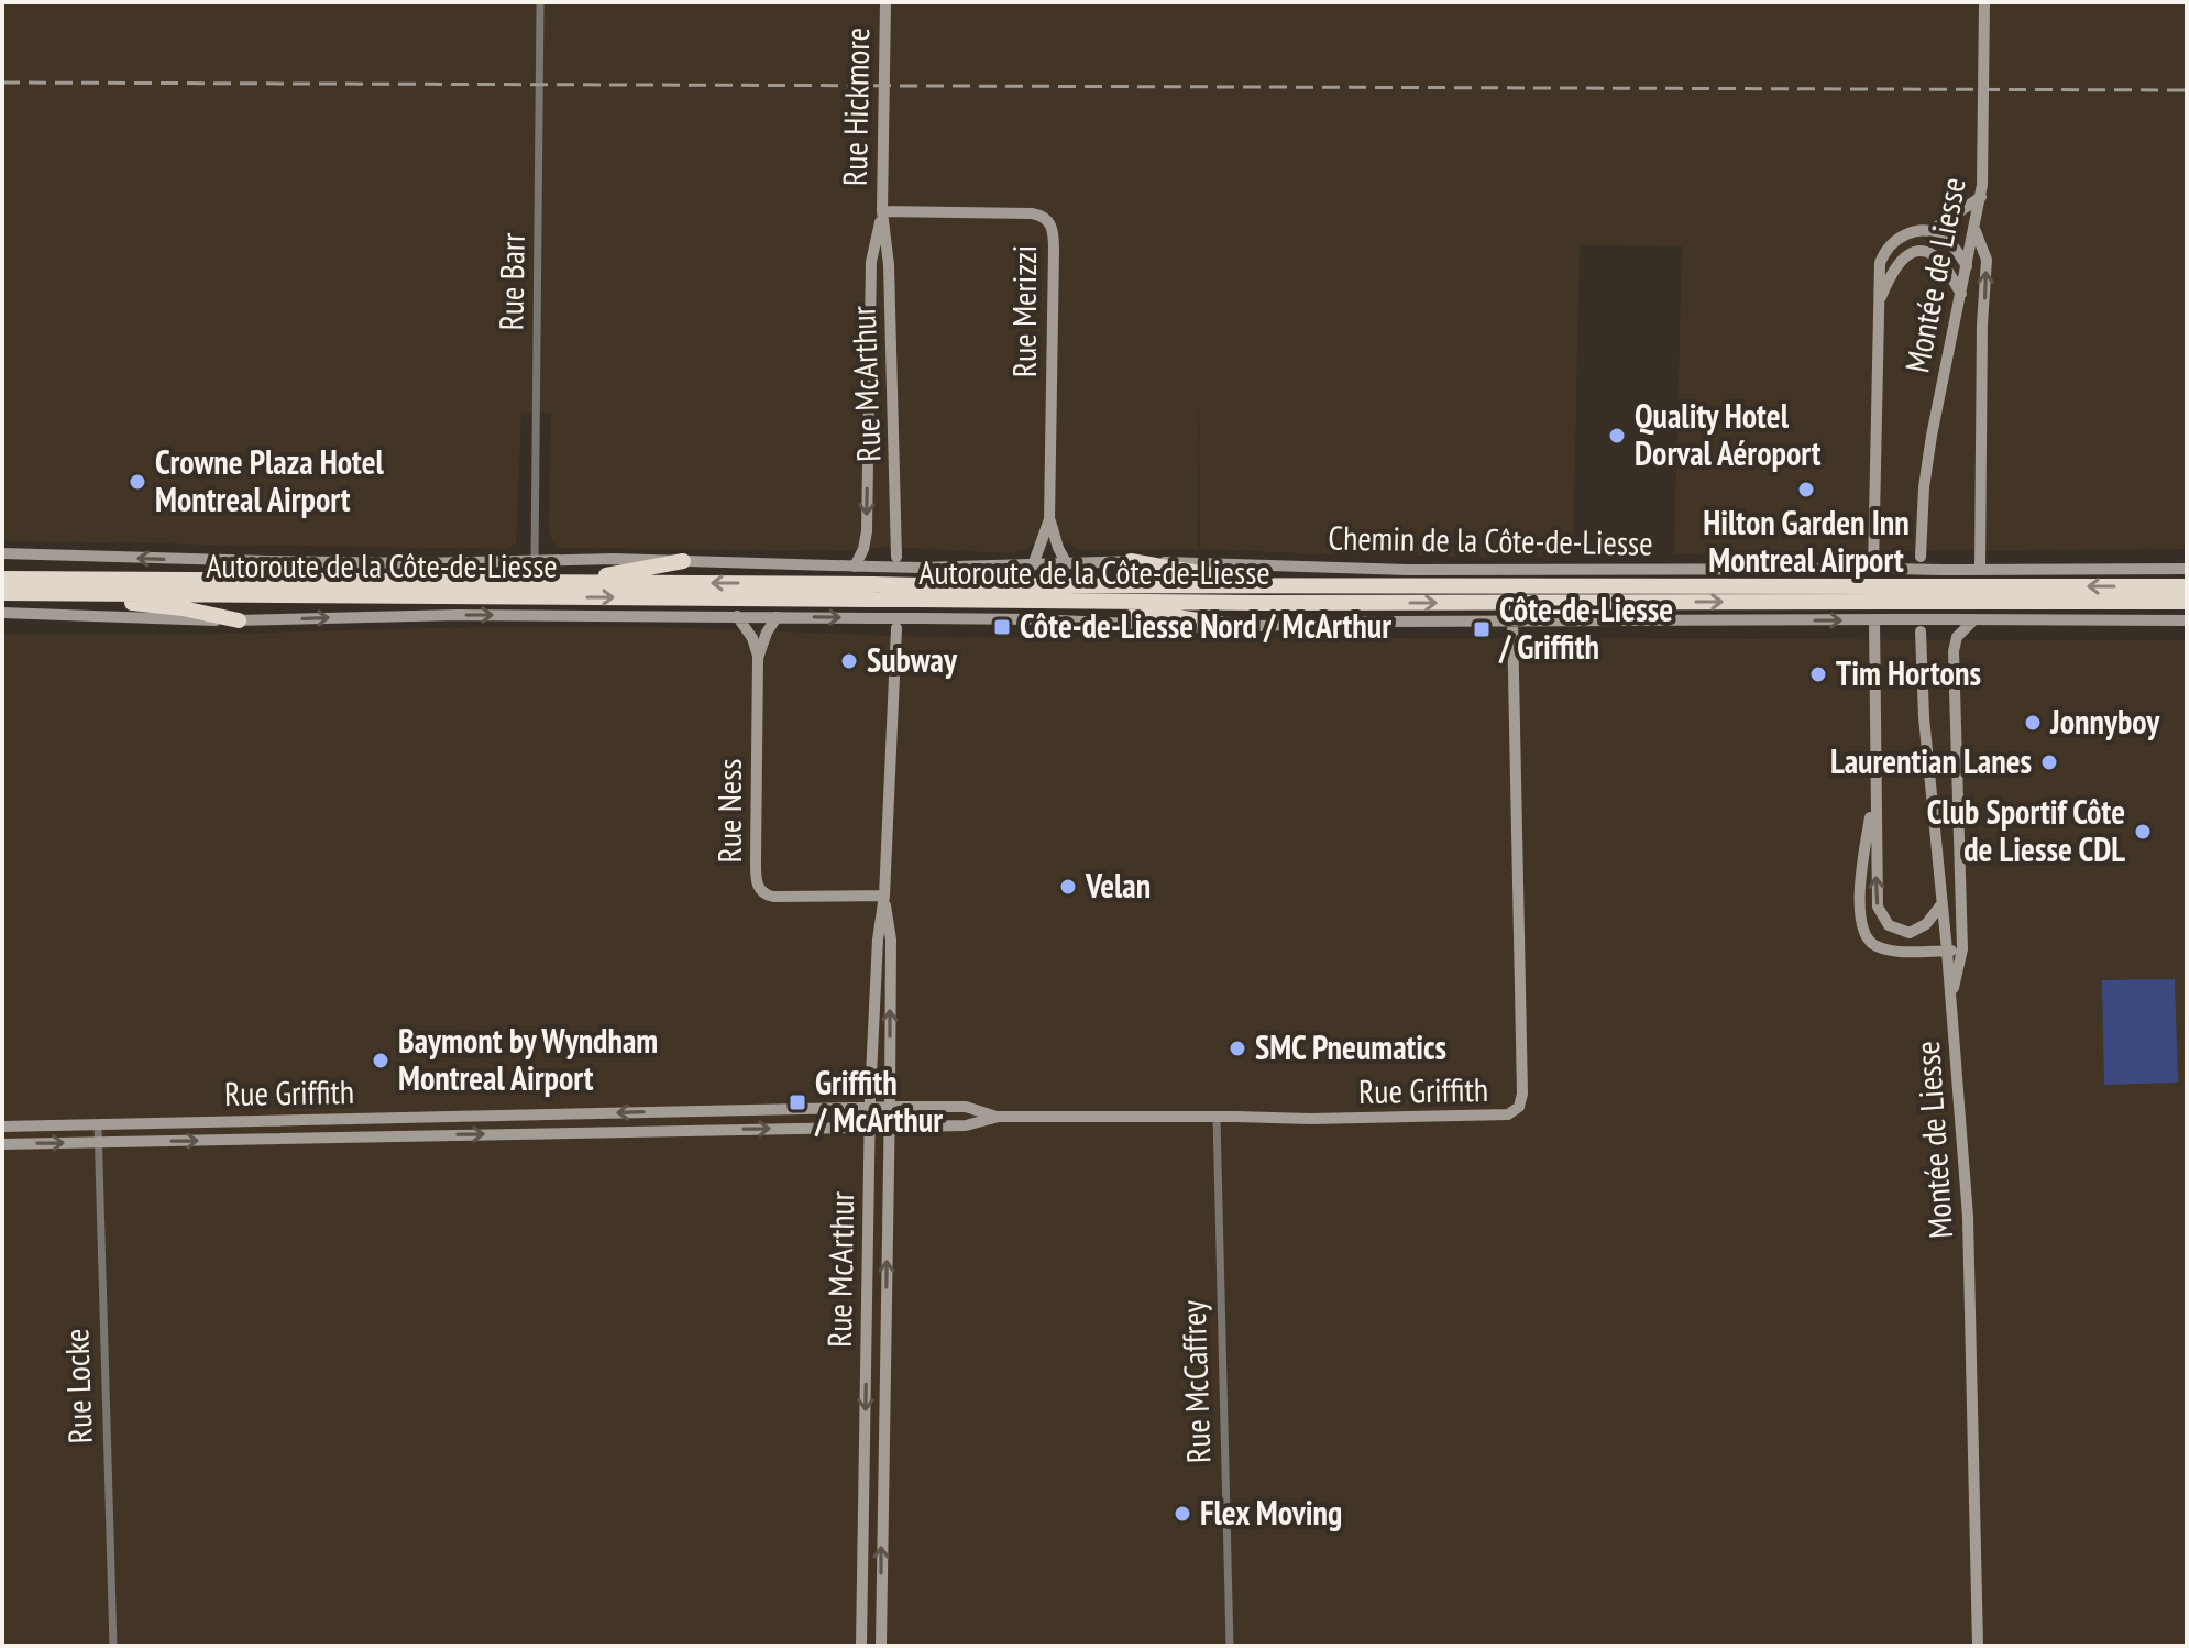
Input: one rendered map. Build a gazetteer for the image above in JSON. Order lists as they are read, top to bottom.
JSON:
{
  "streets": {
    "highway": ["Autoroute de la Côte-de-Liesse"],
    "street": [
      "Rue Hickmore",
      "Montée de Liesse",
      "Rue Barr",
      "Rue Merizzi",
      "Rue McArthur",
      "Chemin de la Côte-de-Liesse",
      "Rue Ness",
      "Rue Griffith",
      "Rue McCaffrey",
      "Rue Locke"
    ]
  },
  "crossings": [
    ["Rue Hickmore", "Rue Merizzi"],
    ["Rue Hickmore", "Rue McArthur"],
    ["Rue Barr", "Chemin de la Côte-de-Liesse"],
    ["Rue Merizzi", "Rue McArthur"],
    ["Rue Merizzi", "Chemin de la Côte-de-Liesse"],
    ["Rue McArthur", "Rue Ness"],
    ["Rue McArthur", "Rue Griffith"],
    ["Rue Griffith", "Rue McCaffrey"],
    ["Rue Griffith", "Rue Locke"]
  ],
  "places": {
    "other": [
      "Quality Hotel Dorval Aéroport",
      "Crowne Plaza Hotel Montreal Airport",
      "Hilton Garden Inn Montreal Airport",
      "Subway",
      "Tim Hortons",
      "Jonnyboy",
      "Laurentian Lanes",
      "Club Sportif Côte de Liesse CDL",
      "Velan",
      "SMC Pneumatics",
      "Baymont by Wyndham Montreal Airport",
      "Flex Moving"
    ],
    "transit": ["Côte-de-Liesse Nord / McArthur", "Côte-de-Liesse / Griffith", "Griffith / McArthur"]
  }
}
